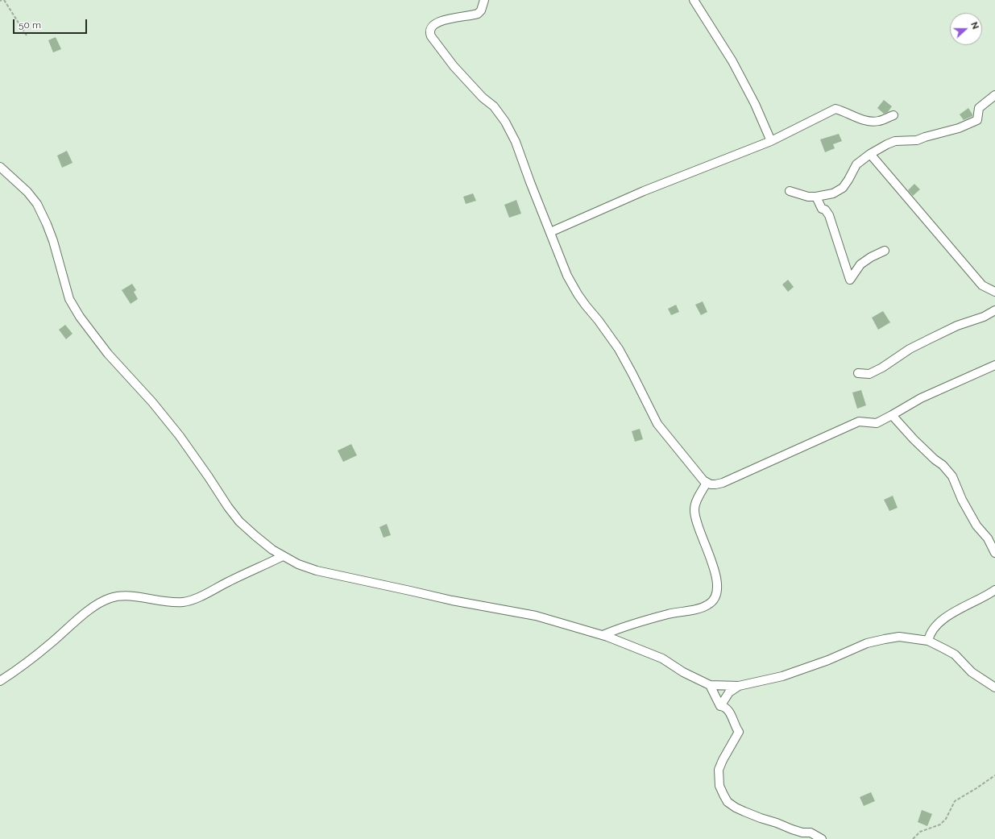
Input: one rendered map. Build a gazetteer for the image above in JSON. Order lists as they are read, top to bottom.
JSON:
{
  "scale_bar": "50 m",
  "north": "right"
}
